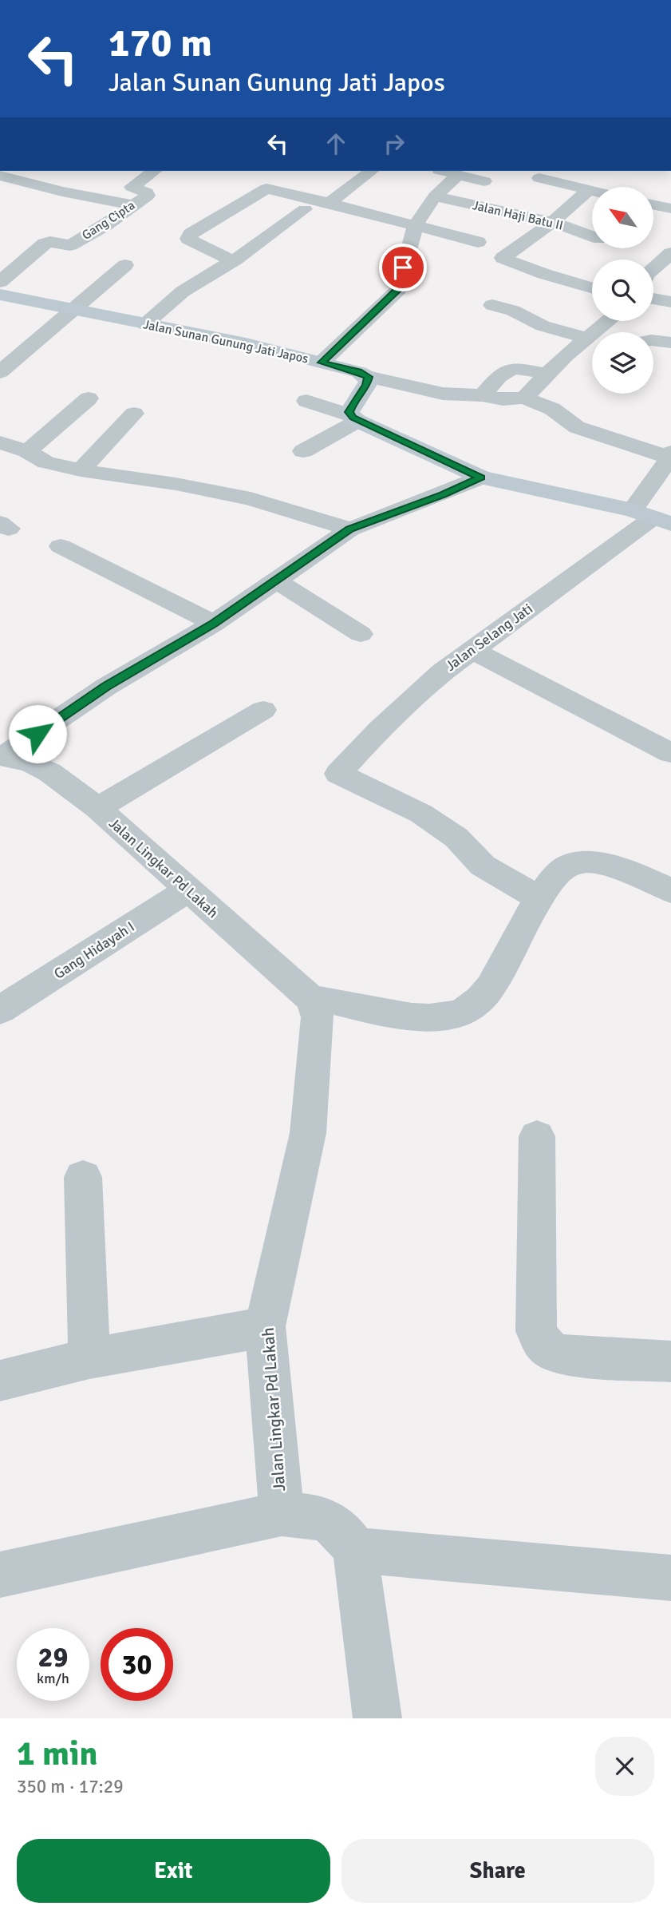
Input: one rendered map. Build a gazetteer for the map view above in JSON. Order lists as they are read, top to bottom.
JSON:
{
  "streets": {
    "street": [
      "Jalan Haji Batu II",
      "Gang Cipta",
      "Jalan Sunan Gunung Jati Japos",
      "Jalan Selang Jati",
      "Jalan Lingkar Pd Lakah",
      "Gang Hidayah I"
    ]
  },
  "crossings": [
    ["Jalan Lingkar Pd Lakah", "Gang Hidayah I"]
  ],
  "north": "top left",
  "page": {
    "turn": ["170 m", "Jalan Sunan Gunung Jati Japos"],
    "speed": "29 km/h",
    "limit": "30",
    "heading": ["1 min", "350 m · 17:29"],
    "buttons": ["Exit", "Share"]
  }
}
